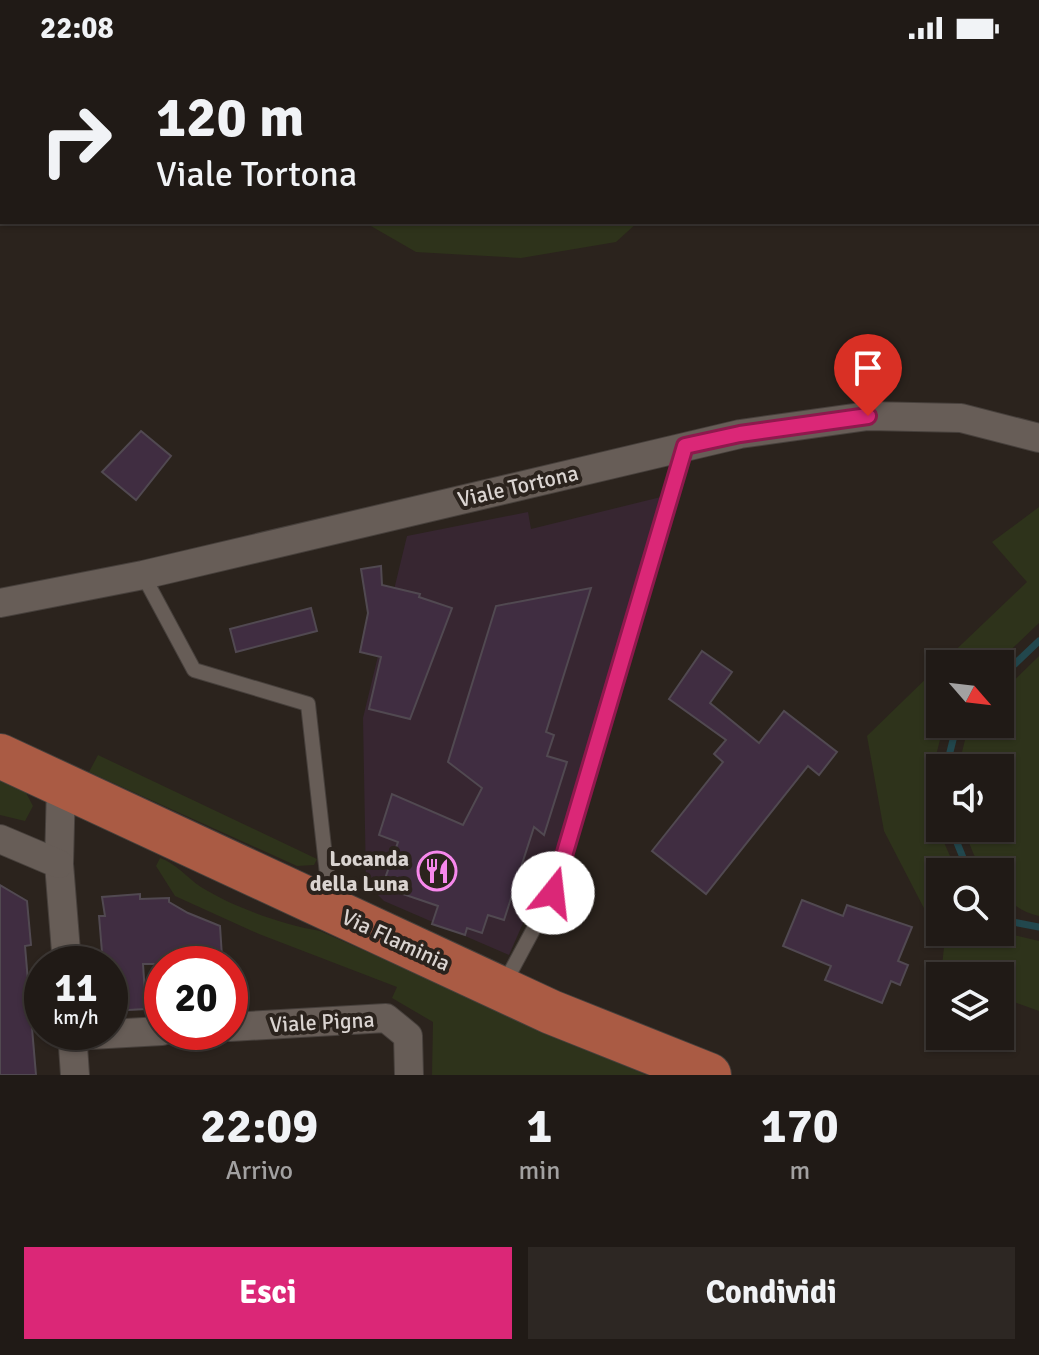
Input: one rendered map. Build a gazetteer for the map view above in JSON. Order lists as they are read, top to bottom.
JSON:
{
  "streets": {
    "main road": ["Via Flaminia"],
    "street": ["Viale Tortona", "Viale Pigna"]
  },
  "places": {
    "restaurant": ["Locanda della Luna"]
  },
  "north": "bottom right",
  "page": {
    "status": "22:08",
    "turn": ["120 m", "Viale Tortona"],
    "speed": "11 km/h",
    "limit": "20",
    "eta": [
      "22:09",
      "Arrivo",
      "1",
      "min",
      "170",
      "m"
    ],
    "buttons": ["Esci", "Condividi"]
  }
}
